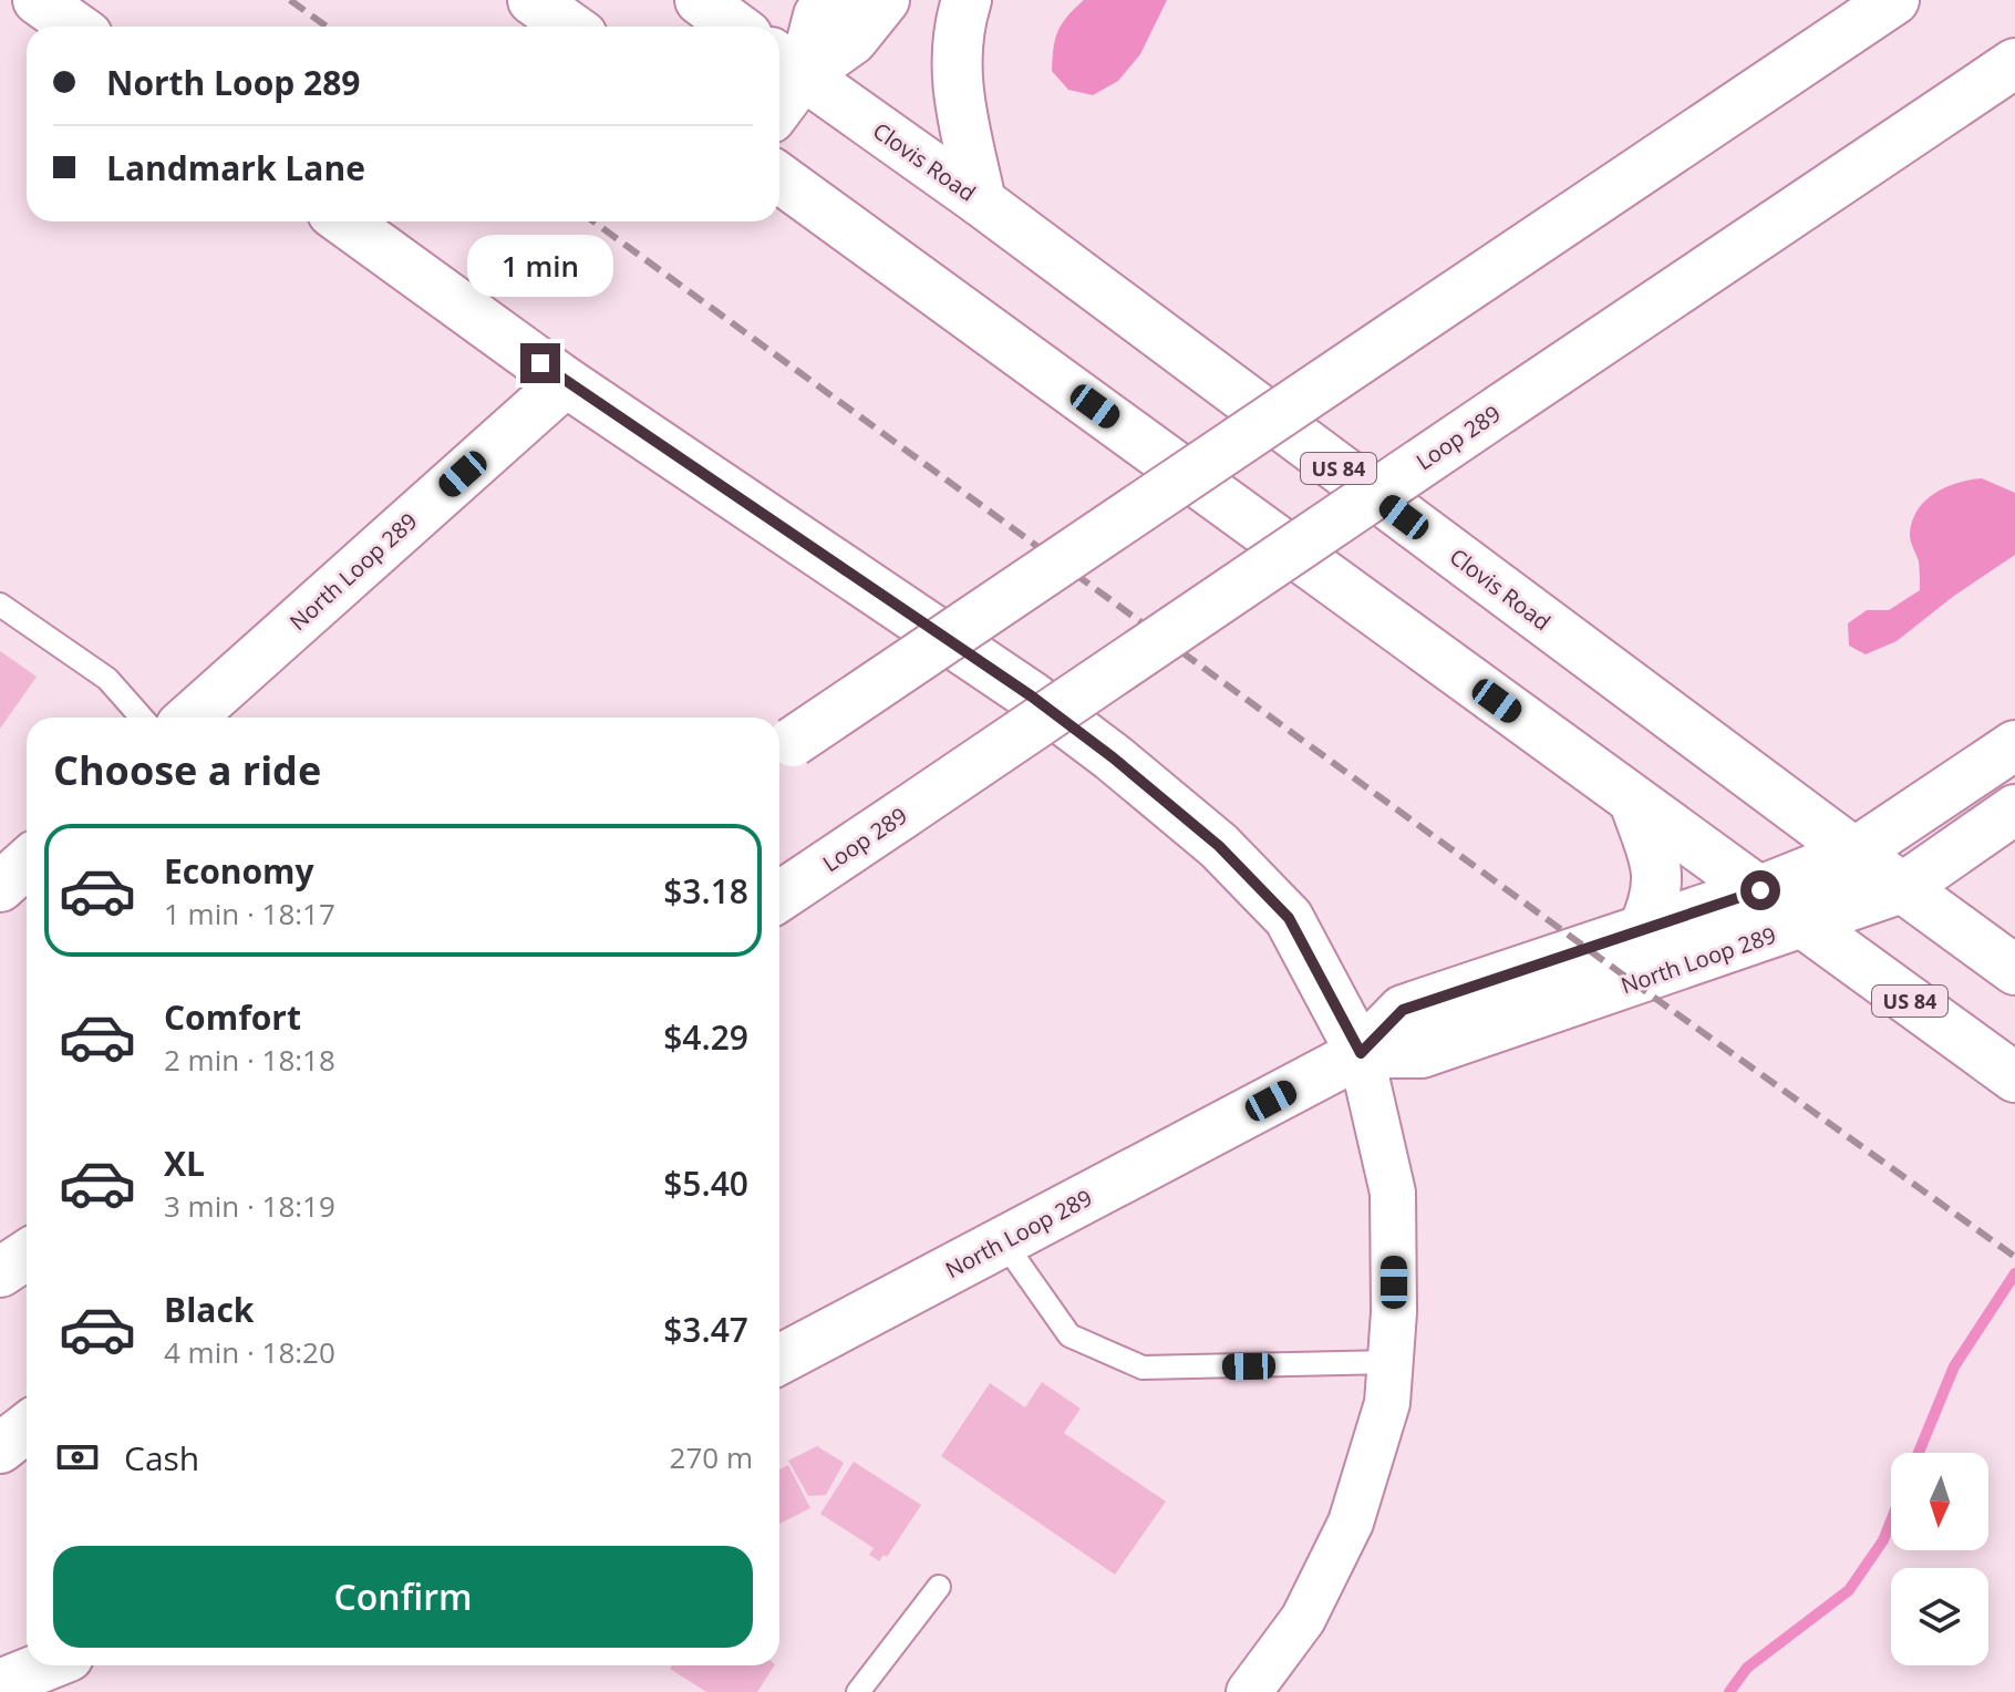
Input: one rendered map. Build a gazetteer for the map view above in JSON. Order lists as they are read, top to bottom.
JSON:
{
  "streets": {
    "main road": [
      "Clovis Road",
      "Loop 289",
      "US 84",
      "North Loop 289"
    ]
  },
  "crossings": [
    ["Clovis Road", "North Loop 289"],
    ["US 84", "North Loop 289"]
  ],
  "north": "bottom",
  "page": {
    "banner": ["North Loop 289", "Landmark Lane"],
    "bubble": "1 min",
    "heading": "Choose a ride",
    "list": [
      {
        "name": "Economy",
        "note": "1 min · 18:17",
        "value": "$3.18"
      },
      {
        "name": "Comfort",
        "note": "2 min · 18:18",
        "value": "$4.29"
      },
      {
        "name": "XL",
        "note": "3 min · 18:19",
        "value": "$5.40"
      },
      {
        "name": "Black",
        "note": "4 min · 18:20",
        "value": "$3.47"
      }
    ],
    "pay": ["Cash", "270 m"],
    "buttons": "Confirm"
  }
}
